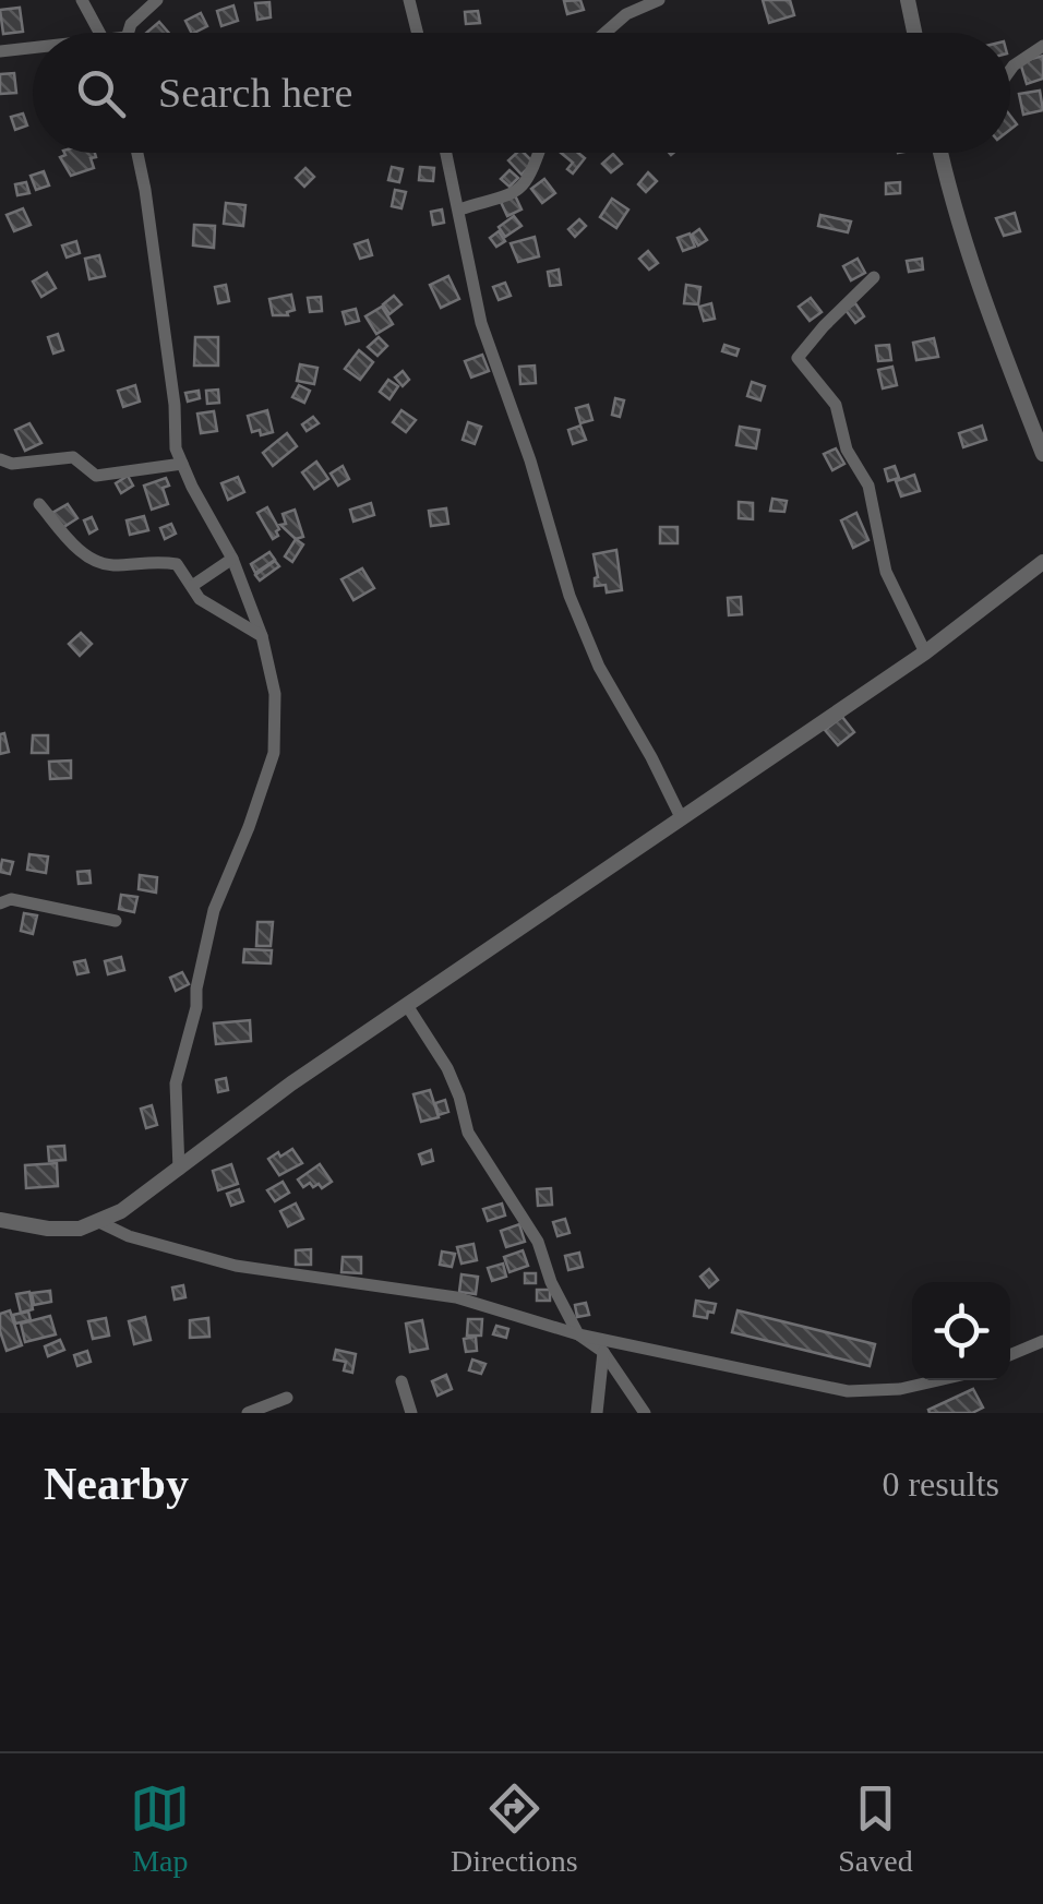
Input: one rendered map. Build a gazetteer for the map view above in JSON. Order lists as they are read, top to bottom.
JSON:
{
  "page": {
    "search": "Search here",
    "heading": ["Nearby", "0 results"],
    "nav": ["Map", "Directions", "Saved"]
  }
}
